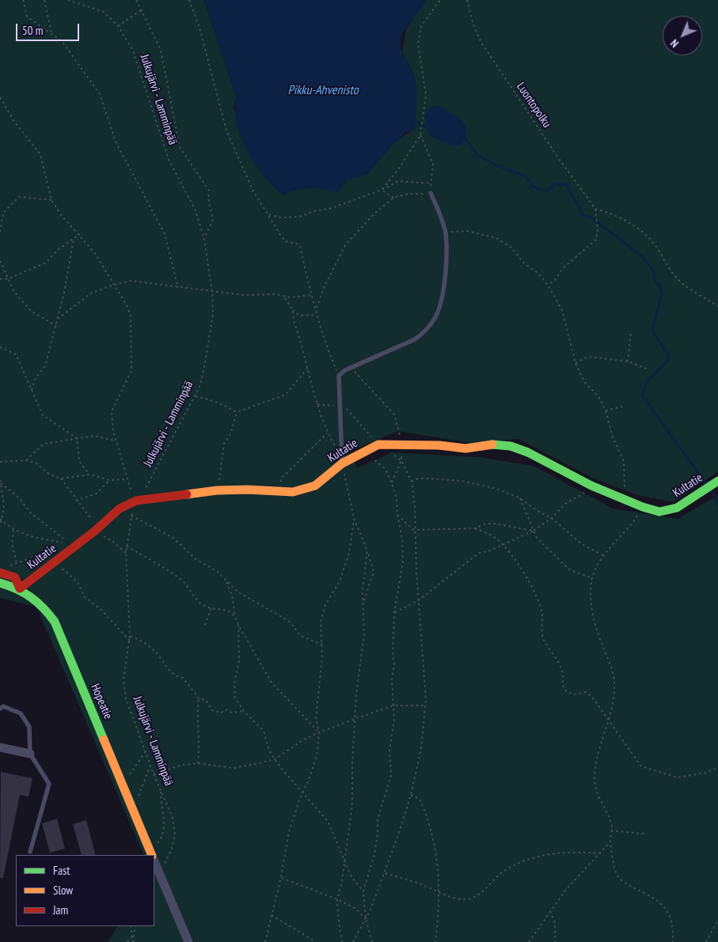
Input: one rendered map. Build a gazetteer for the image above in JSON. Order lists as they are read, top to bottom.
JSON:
{
  "streets": {
    "street": ["Kultatie", "Hopeatie"],
    "path": ["Julkujärvi - Lamminpää", "Luontopolku"]
  },
  "crossings": [
    ["Julkujärvi - Lamminpää", "Kultatie"],
    ["Kultatie", "Hopeatie"]
  ],
  "water": ["Pikku-Ahvenisto"],
  "legend": ["Fast", "Slow", "Jam"],
  "scale_bar": "50 m",
  "north": "bottom left"
}
